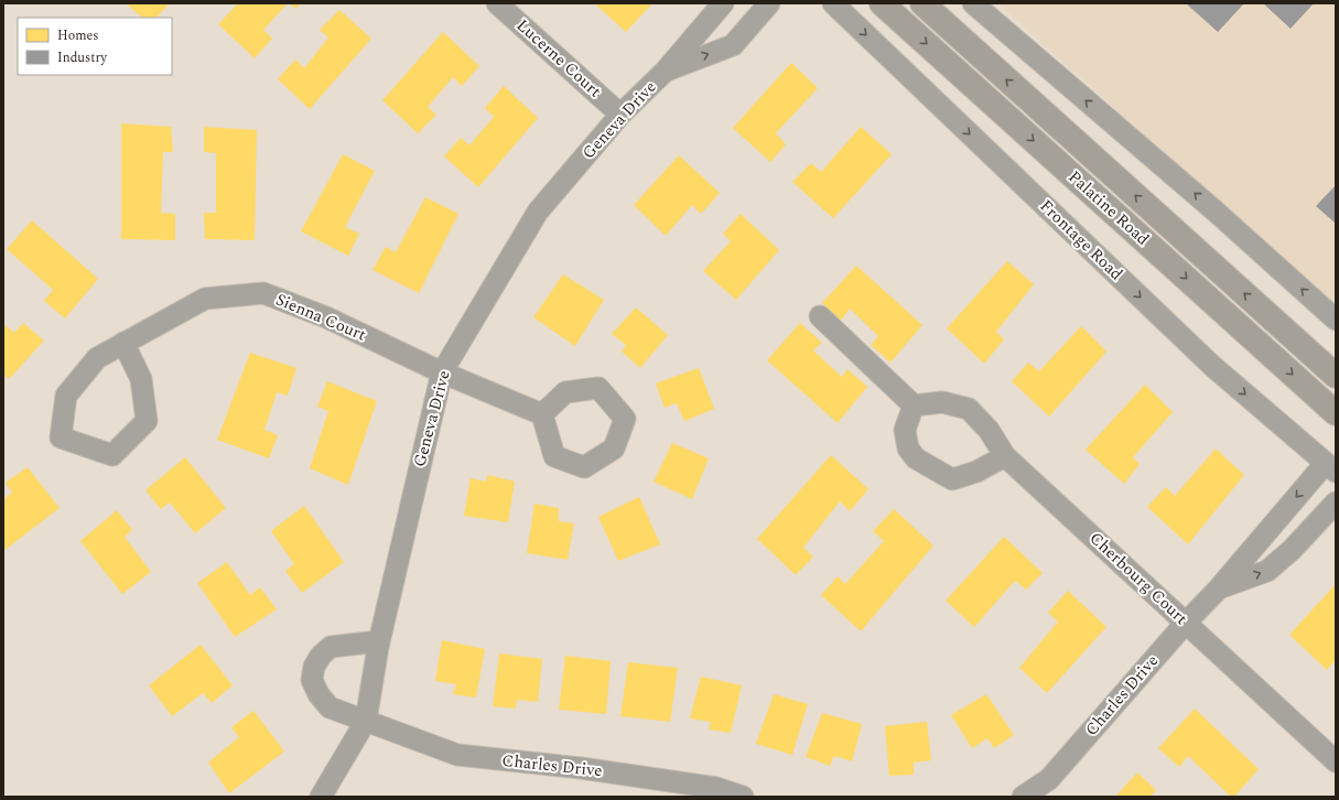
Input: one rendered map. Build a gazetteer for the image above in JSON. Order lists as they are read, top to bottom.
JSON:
{
  "streets": {
    "highway": ["Palatine Road"],
    "street": [
      "Lucerne Court",
      "Geneva Drive",
      "Frontage Road",
      "Sienna Court",
      "Cherbourg Court",
      "Charles Drive"
    ]
  },
  "crossings": [
    ["Lucerne Court", "Geneva Drive"],
    ["Geneva Drive", "Sienna Court"],
    ["Geneva Drive", "Charles Drive"],
    ["Frontage Road", "Charles Drive"],
    ["Cherbourg Court", "Charles Drive"]
  ],
  "legend": ["Homes", "Industry"]
}
